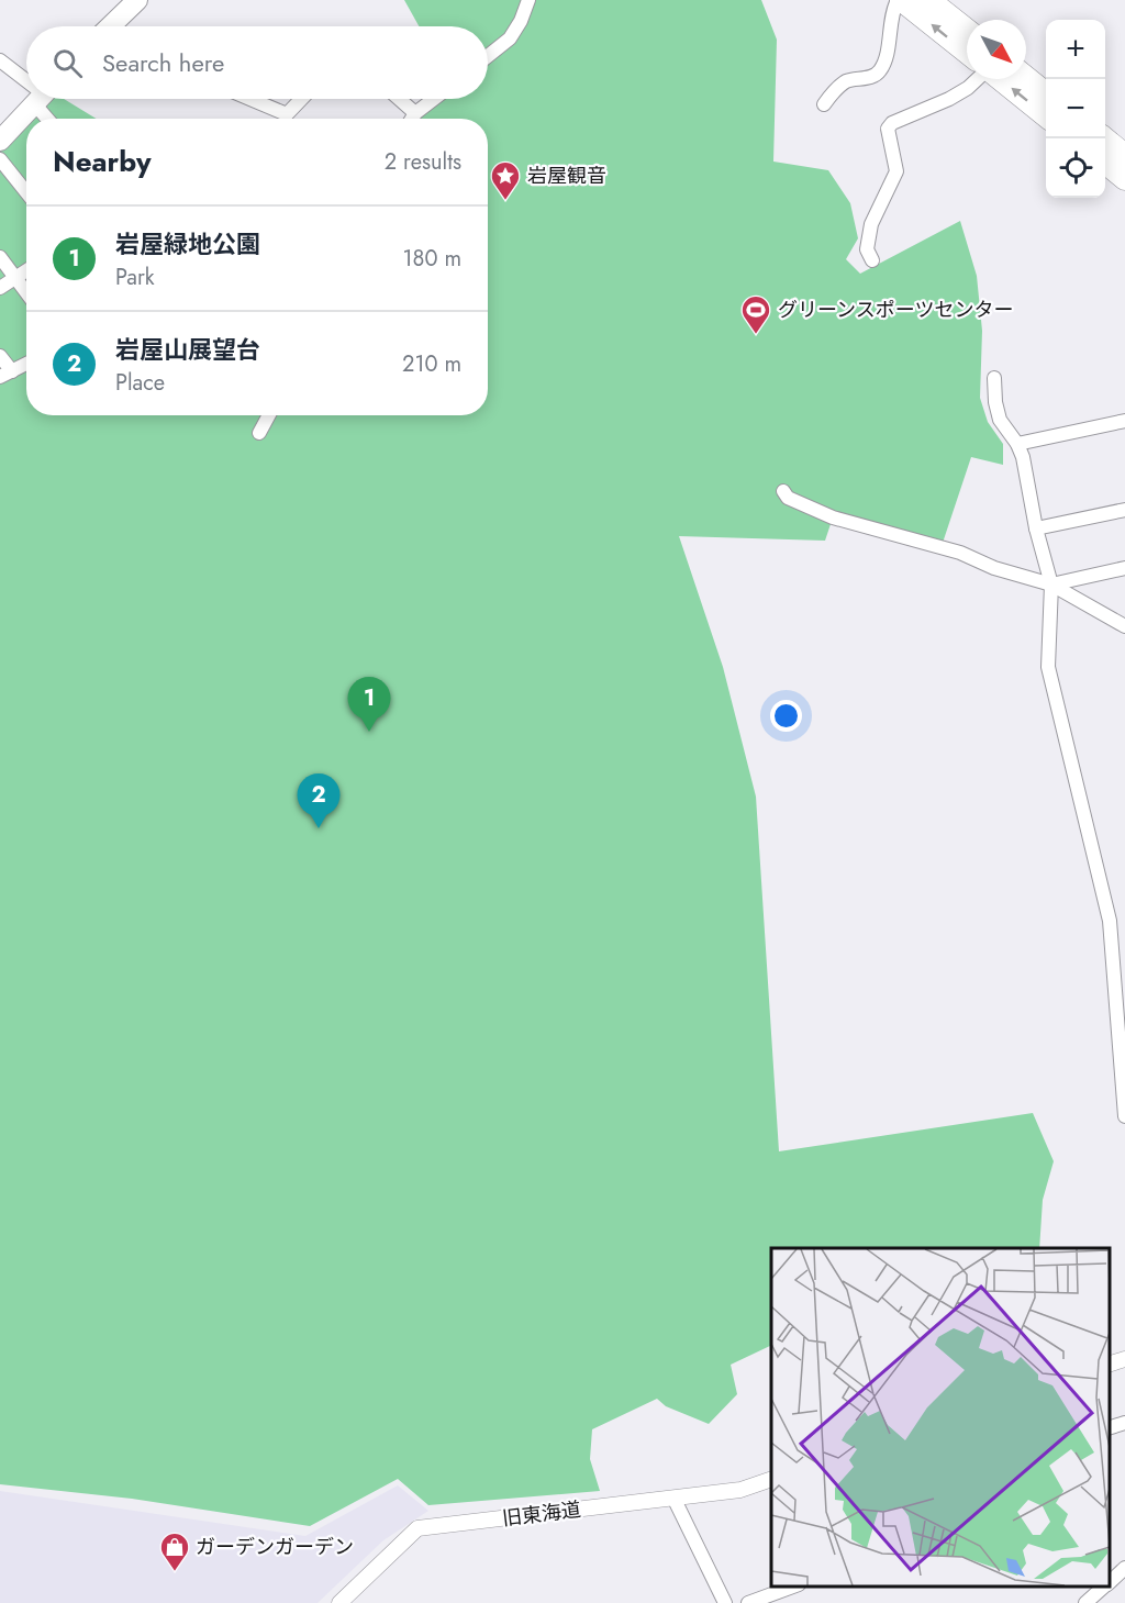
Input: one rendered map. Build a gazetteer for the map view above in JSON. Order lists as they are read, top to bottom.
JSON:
{
  "streets": {
    "street": ["旧東海道"]
  },
  "places": {
    "place": ["岩屋観音"],
    "sports": ["グリーンスポーツセンター"],
    "shop": ["ガーデンガーデン"]
  },
  "north": "bottom right",
  "page": {
    "map_buttons": ["+", "−"],
    "search": "Search here",
    "heading": ["Nearby", "2 results"],
    "list": [
      {
        "mark": "1",
        "name": "岩屋緑地公園",
        "note": "Park",
        "value": "180 m"
      },
      {
        "mark": "2",
        "name": "岩屋山展望台",
        "note": "Place",
        "value": "210 m"
      }
    ],
    "pins": ["1", "2"]
  }
}
